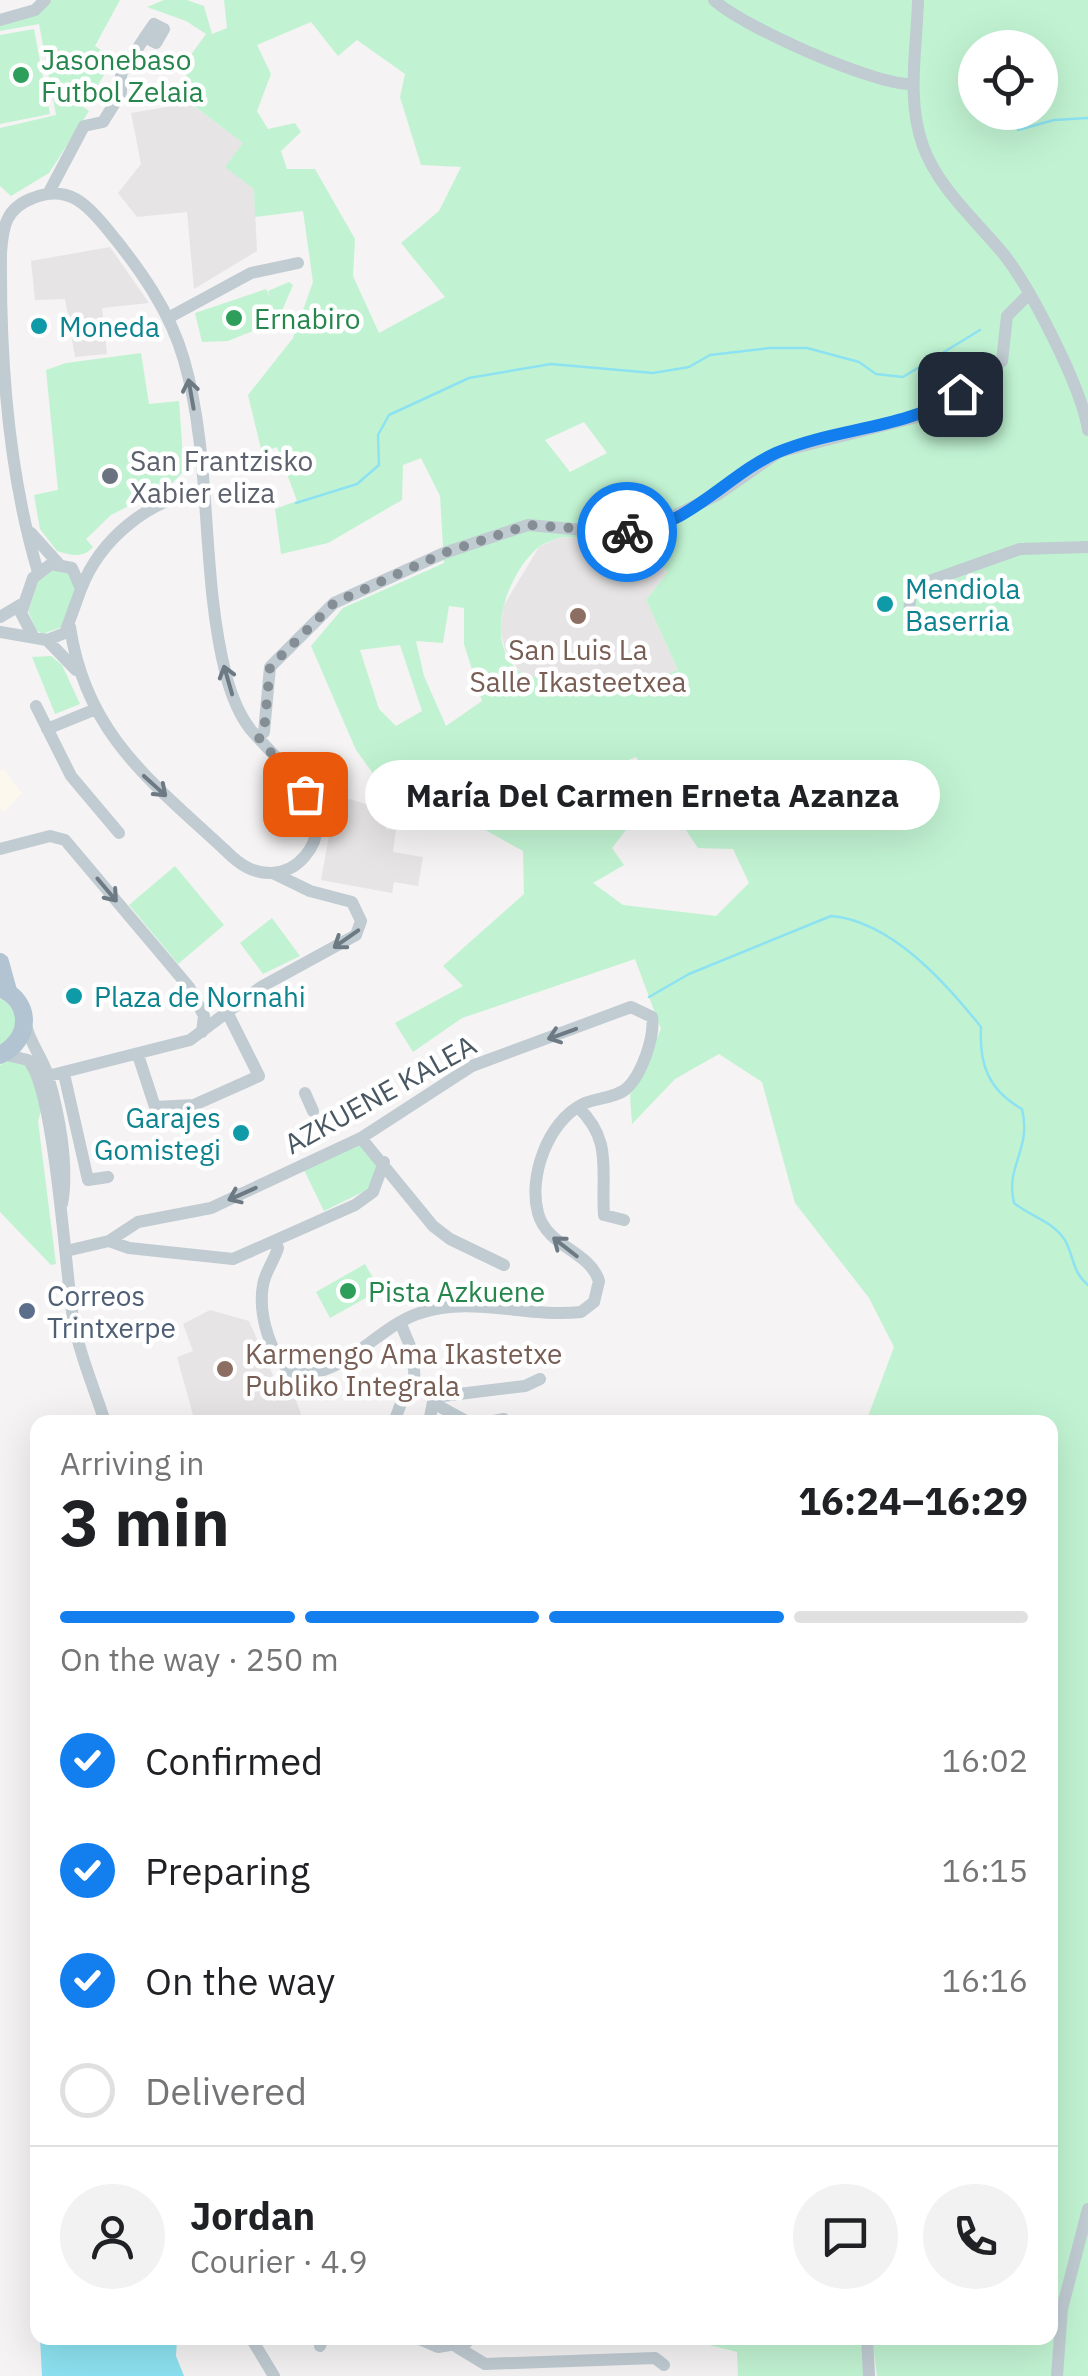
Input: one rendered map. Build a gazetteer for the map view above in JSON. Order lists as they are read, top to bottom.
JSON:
{
  "streets": {
    "street": ["AZKUENE KALEA"]
  },
  "places": [
    "Jasonebaso Futbol Zelaia",
    "Ernabiro",
    "Moneda",
    "San Frantzisko Xabier eliza",
    "Mendiola Baserria",
    "San Luis La Salle Ikasteetxea",
    "María Del Carmen Erneta Azanza",
    "Plaza de Nornahi",
    "Garajes Gomistegi",
    "Pista Azkuene",
    "Correos Trintxerpe",
    "Karmengo Ama Ikastetxe Publiko Integrala"
  ],
  "page": {
    "bubble": "María Del Carmen Erneta Azanza",
    "heading": ["3 min", "Arriving in", "16:24–16:29"],
    "panel": ["Jordan", "Courier · 4.9"],
    "bar": "On the way · 250 m",
    "list": [
      ["Confirmed", "16:02"],
      ["Preparing", "16:15"],
      ["On the way", "16:16"],
      "Delivered"
    ]
  }
}
